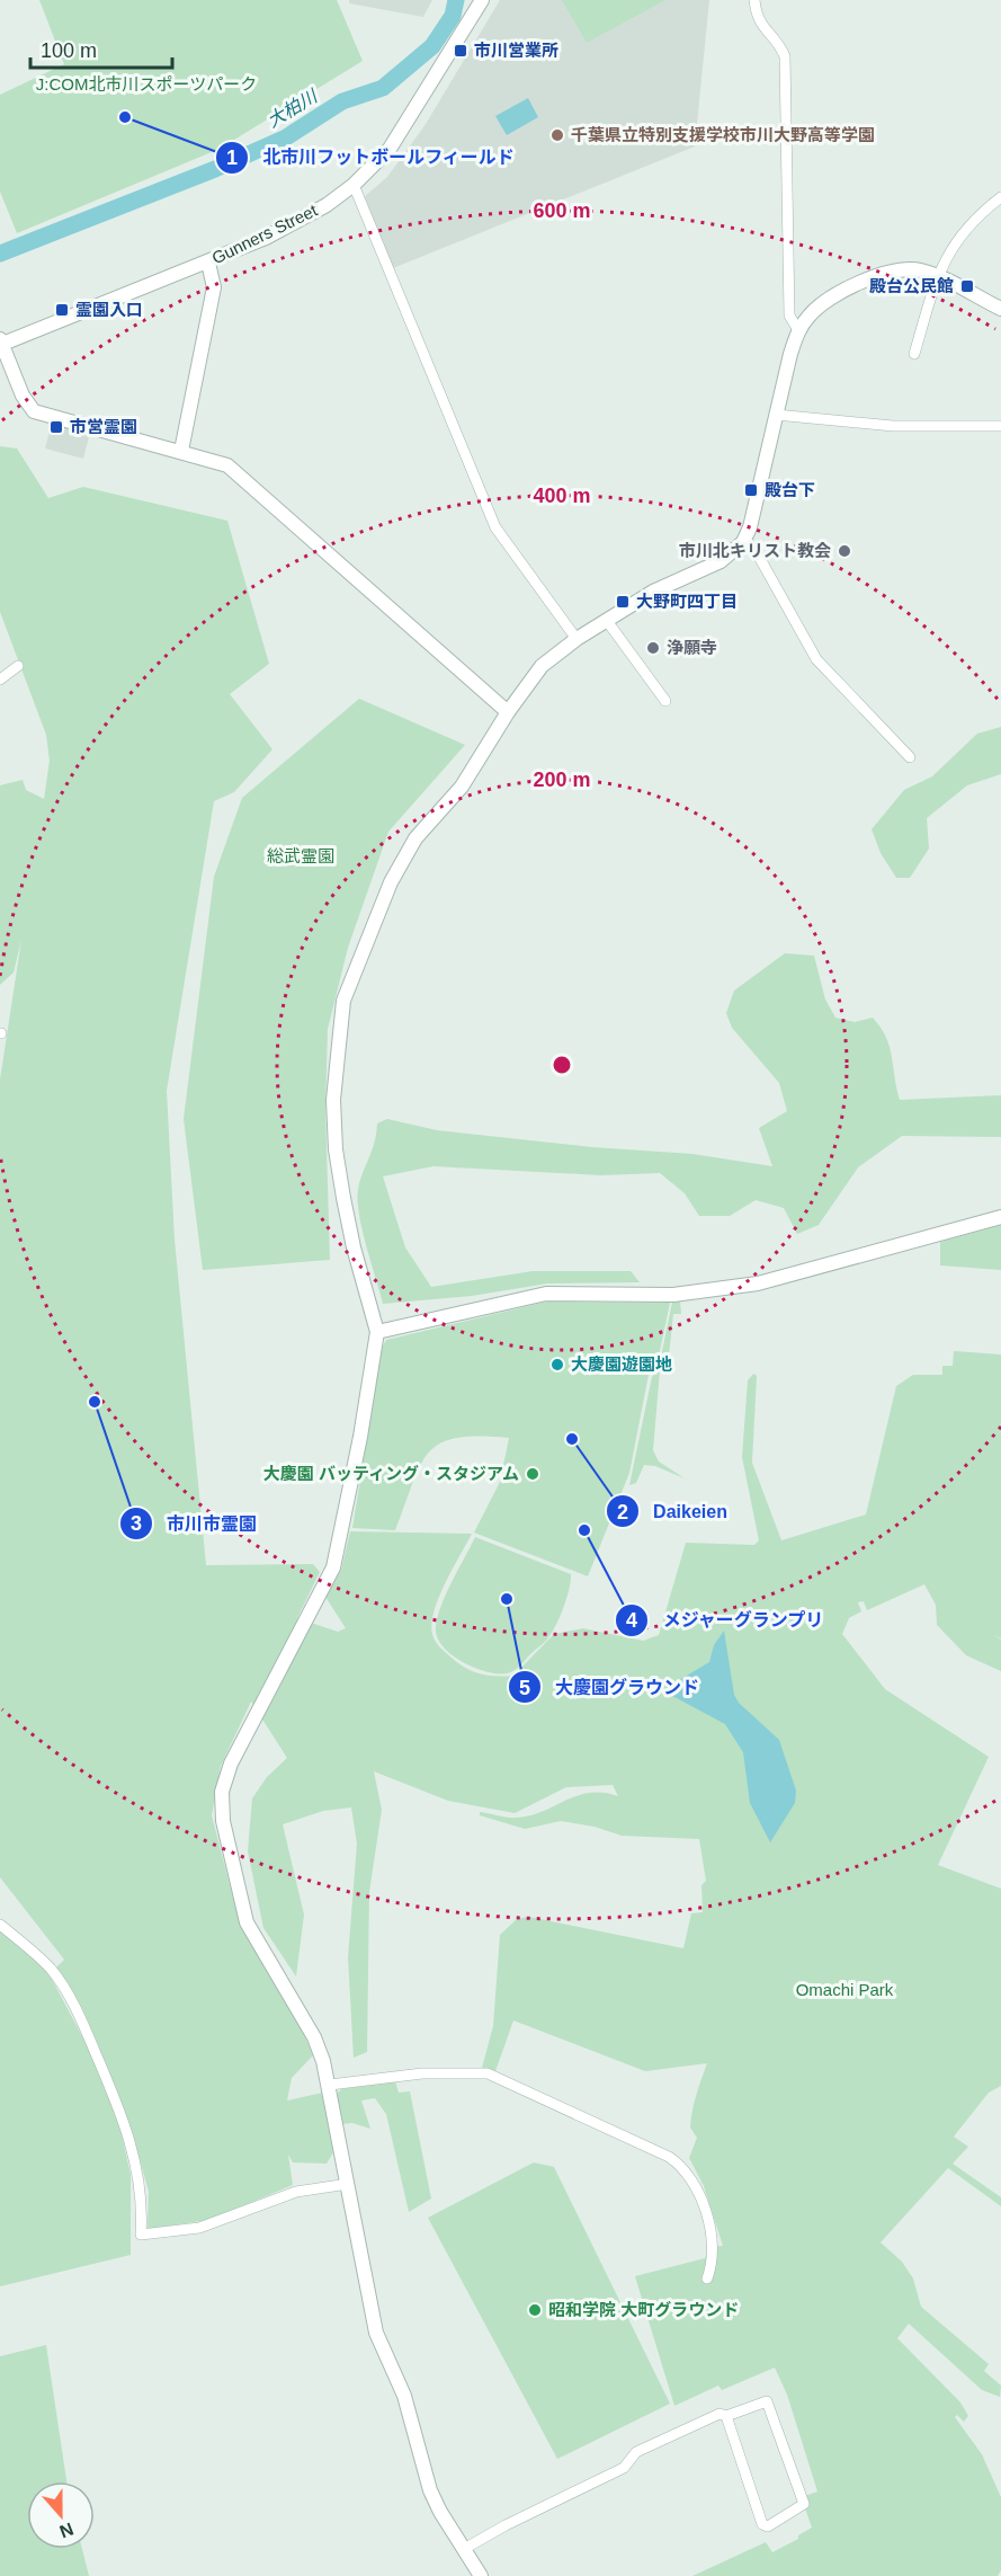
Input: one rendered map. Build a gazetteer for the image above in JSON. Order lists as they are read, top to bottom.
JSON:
{
  "streets": {
    "street": ["Gunners Street"]
  },
  "water": ["大柏川"],
  "parks": ["J:COM北市川スポーツパーク", "総武霊園", "Omachi Park"],
  "places": {
    "transit": [
      "市川営業所",
      "殿台公民館",
      "霊園入口",
      "市営霊園",
      "殿台下",
      "大野町四丁目"
    ],
    "other": [
      "北市川フットボールフィールド",
      "千葉県立特別支援学校市川大野高等学園",
      "市川北キリスト教会",
      "浄願寺",
      "大慶園遊園地",
      "市川市霊園",
      "Daikeien",
      "大慶園 バッティング・スタジアム",
      "メジャーグランプリ",
      "大慶園グラウンド",
      "昭和学院 大町グラウンド"
    ]
  },
  "scale_bar": "100 m",
  "north": "bottom",
  "rings": ["600 m", "400 m", "200 m"]
}
